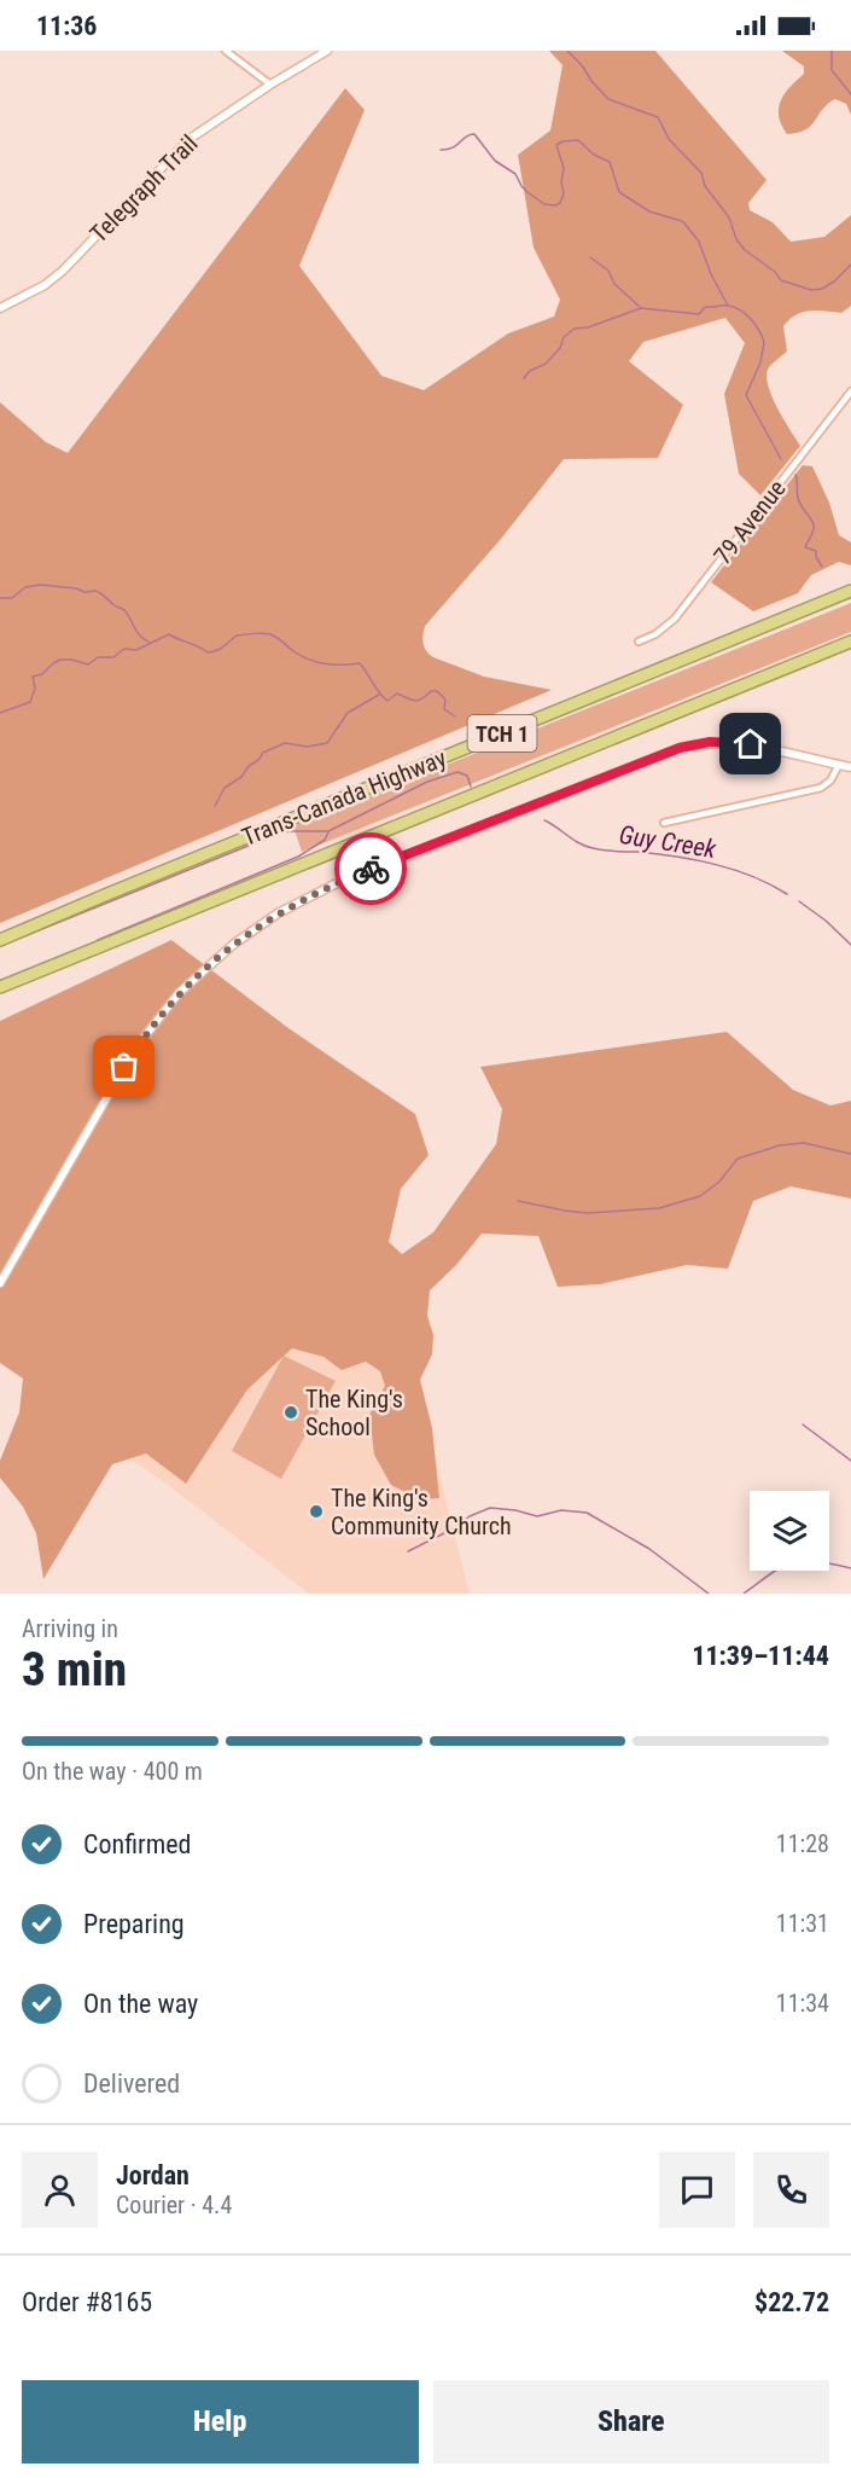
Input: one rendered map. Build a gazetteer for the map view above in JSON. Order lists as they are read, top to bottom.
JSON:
{
  "streets": {
    "highway": ["TCH 1", "Trans-Canada Highway"],
    "street": ["Telegraph Trail", "79 Avenue"]
  },
  "water": ["Guy Creek"],
  "places": ["The King's School", "The King's Community Church"],
  "page": {
    "status": "11:36",
    "heading": ["3 min", "Arriving in", "11:39–11:44"],
    "panel": [
      "Jordan",
      "Courier · 4.4",
      "Order #8165",
      "$22.72"
    ],
    "bar": "On the way · 400 m",
    "list": [
      ["Confirmed", "11:28"],
      ["Preparing", "11:31"],
      ["On the way", "11:34"],
      "Delivered"
    ],
    "buttons": ["Help", "Share"]
  }
}
